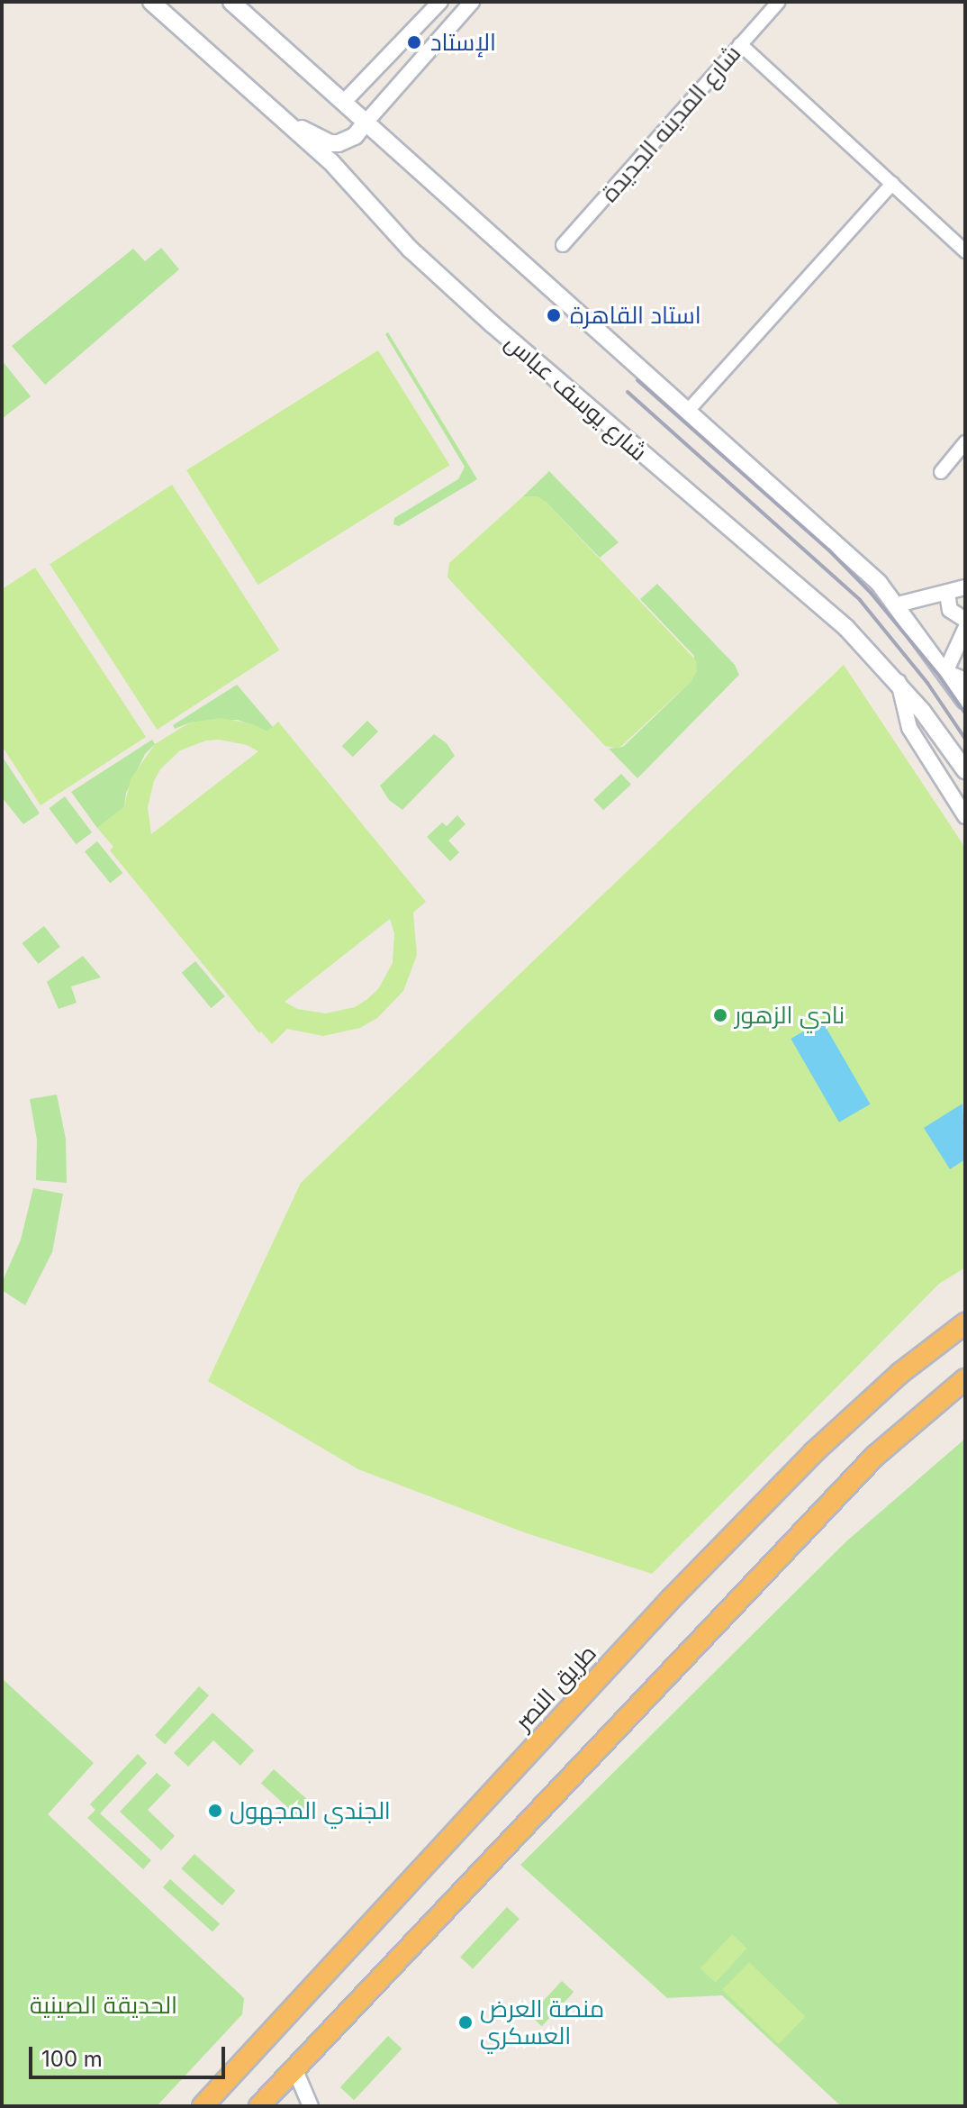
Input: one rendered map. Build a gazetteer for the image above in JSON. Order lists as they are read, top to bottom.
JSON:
{
  "streets": {
    "highway": ["طريق النصر"],
    "main road": ["شارع يوسف عباس"],
    "street": ["شارع المدينه الجديدة"]
  },
  "parks": ["الحديقة الصينية"],
  "places": [
    "الإستاد",
    "استاد القاهرة",
    "نادي الزهور",
    "الجندي المجهول",
    "منصة العرض العسكري"
  ],
  "scale_bar": "100 m"
}
